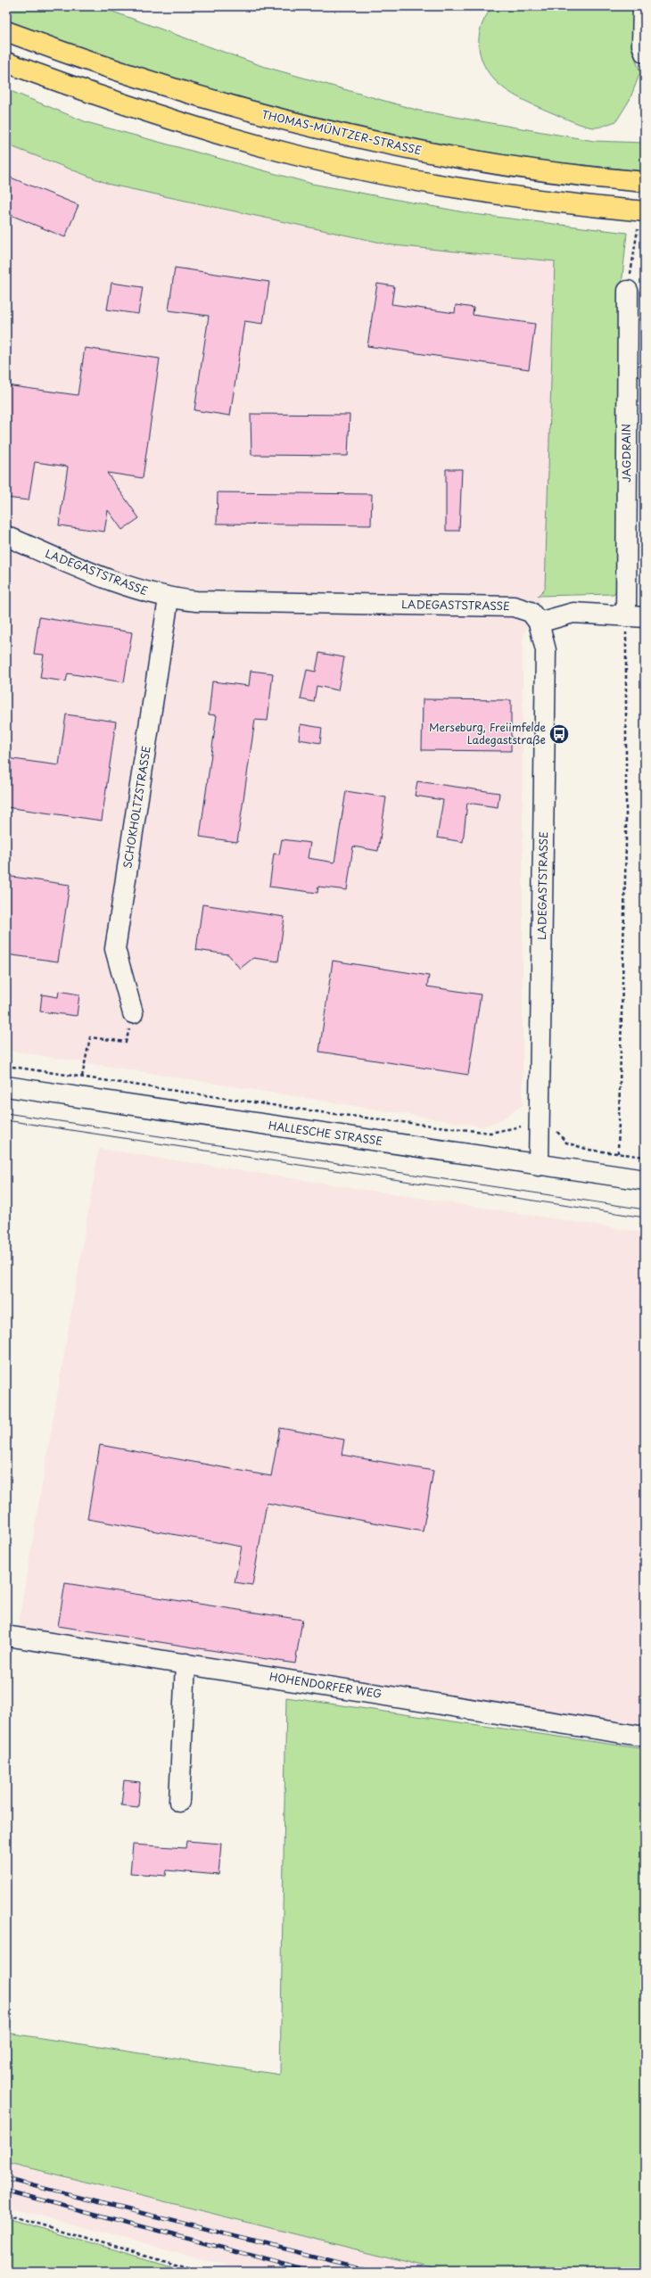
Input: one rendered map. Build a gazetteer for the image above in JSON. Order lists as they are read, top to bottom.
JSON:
{
  "streets": {
    "main road": ["THOMAS-MÜNTZER-STRASSE"],
    "street": [
      "JAGDRAIN",
      "LADEGASTSTRASSE",
      "SCHOKHOLTZSTRASSE",
      "HALLESCHE STRASSE",
      "HOHENDORFER WEG"
    ]
  },
  "crossings": [
    ["LADEGASTSTRASSE", "SCHOKHOLTZSTRASSE"],
    ["LADEGASTSTRASSE", "HALLESCHE STRASSE"]
  ],
  "places": {
    "bus stop": ["Merseburg, Freiimfelde Ladegaststraße"]
  }
}
